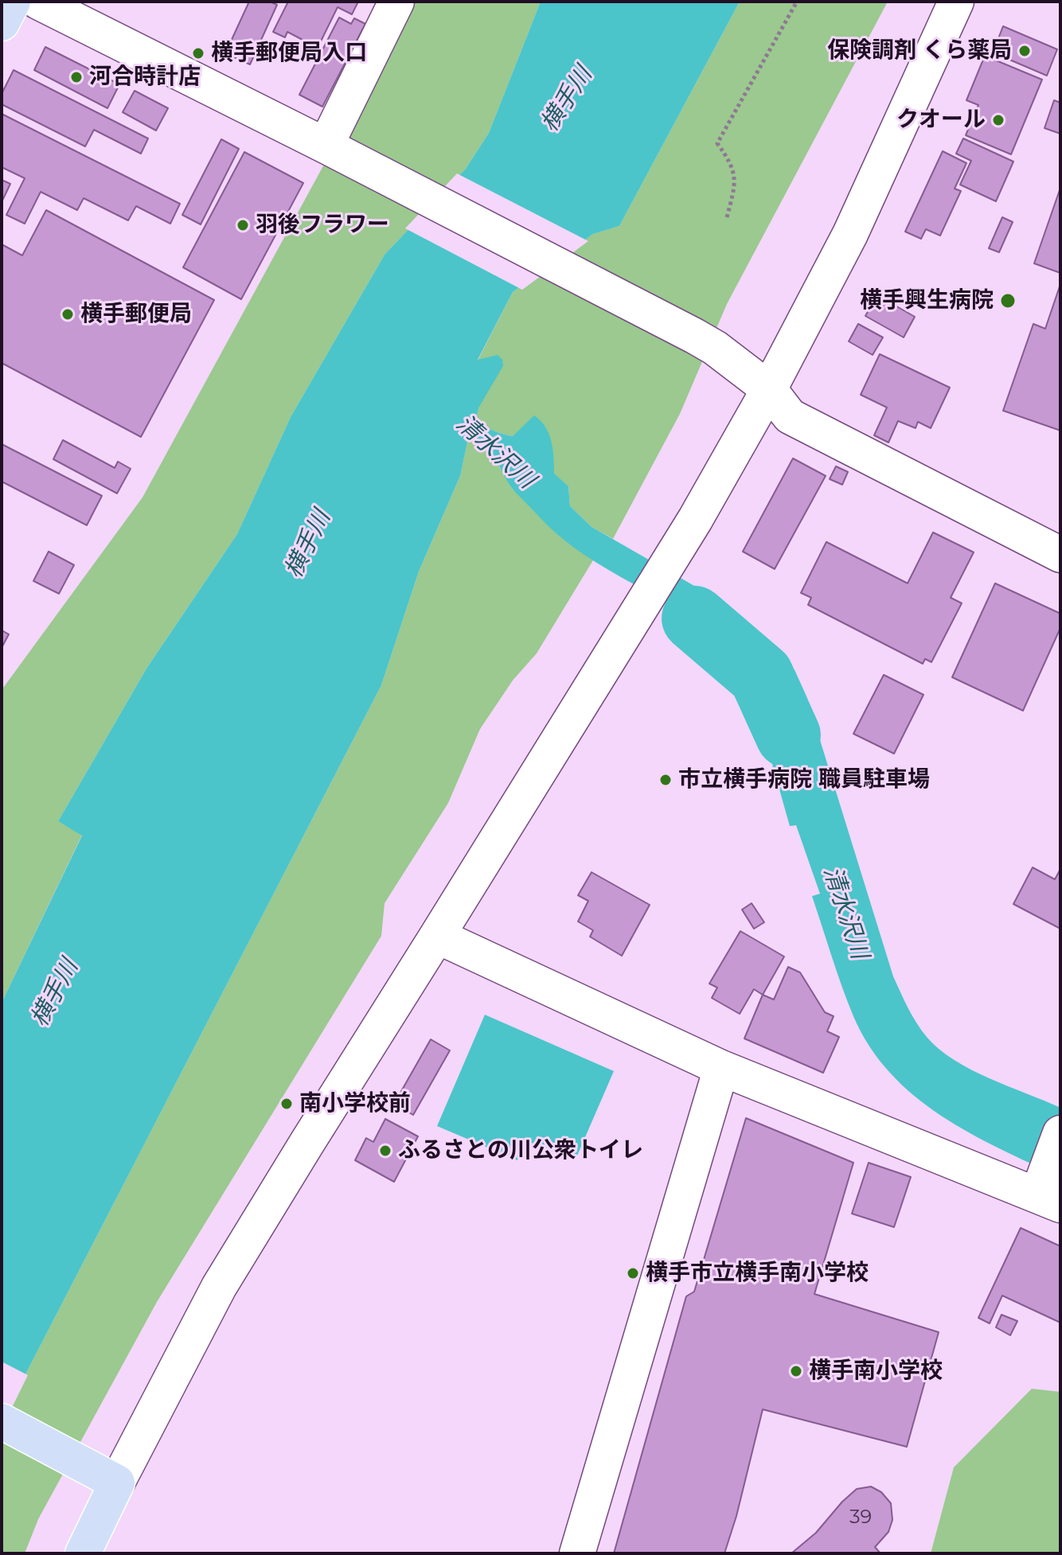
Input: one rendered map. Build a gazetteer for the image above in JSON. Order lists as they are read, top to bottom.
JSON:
{
  "water": ["横手川", "清水沢川"],
  "places": [
    "保険調剤 くら薬局",
    "横手郵便局入口",
    "河合時計店",
    "クオール",
    "羽後フラワー",
    "横手興生病院",
    "横手郵便局",
    "市立横手病院 職員駐車場",
    "南小学校前",
    "ふるさとの川公衆トイレ",
    "横手市立横手南小学校",
    "横手南小学校"
  ],
  "house_numbers": ["39"]
}
